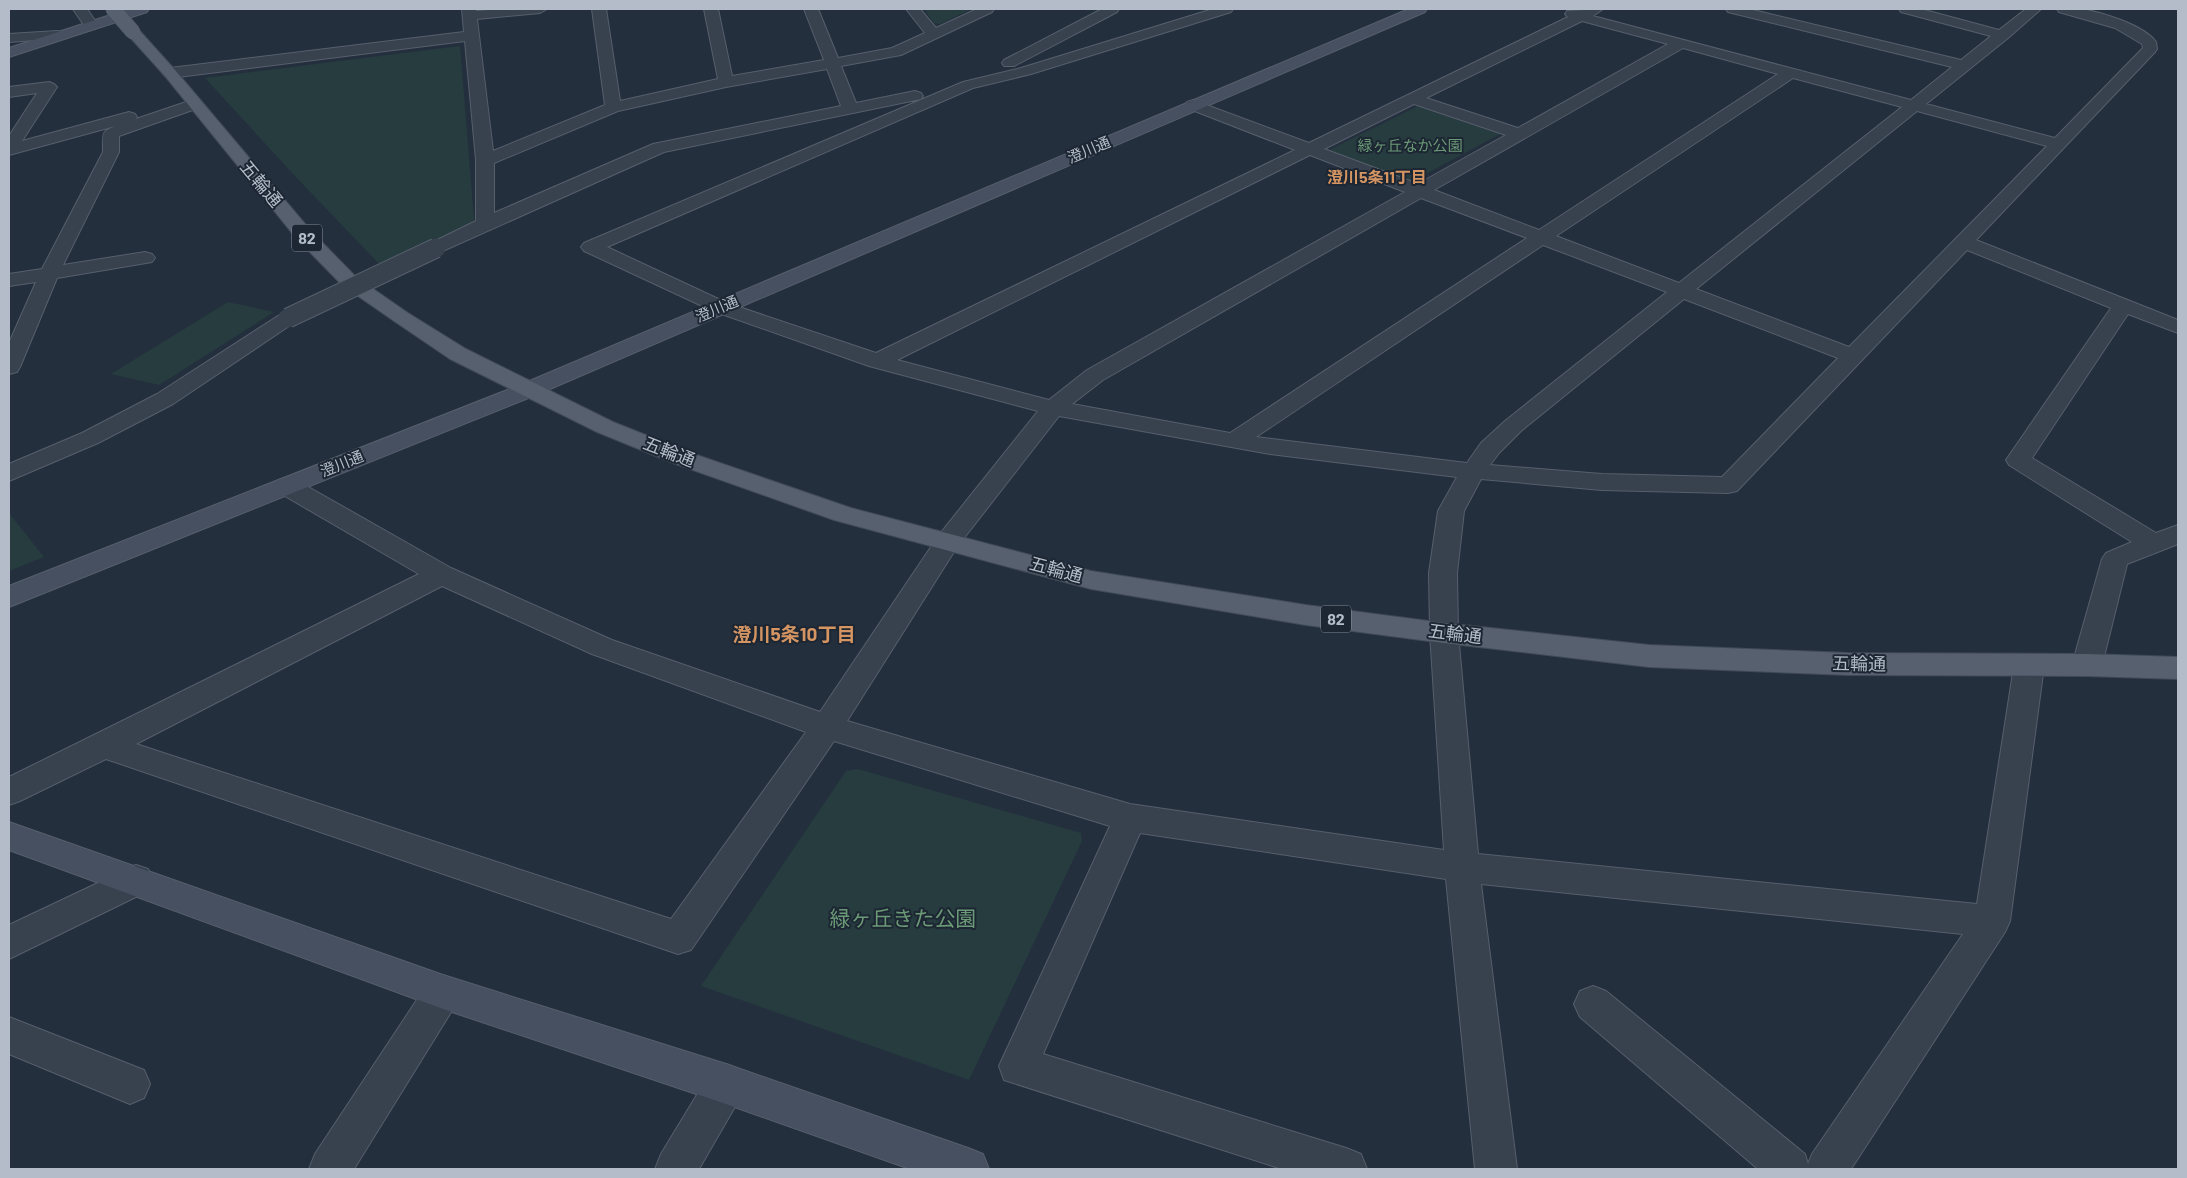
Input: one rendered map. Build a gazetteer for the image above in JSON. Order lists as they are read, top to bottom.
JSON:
{
  "streets": {
    "main road": ["五輪通", "82"],
    "street": ["澄川通"]
  },
  "crossings": [
    ["澄川通", "五輪通"]
  ],
  "districts": ["澄川5条11丁目", "澄川5条10丁目"],
  "parks": ["緑ヶ丘なか公園", "緑ヶ丘きた公園"]
}
